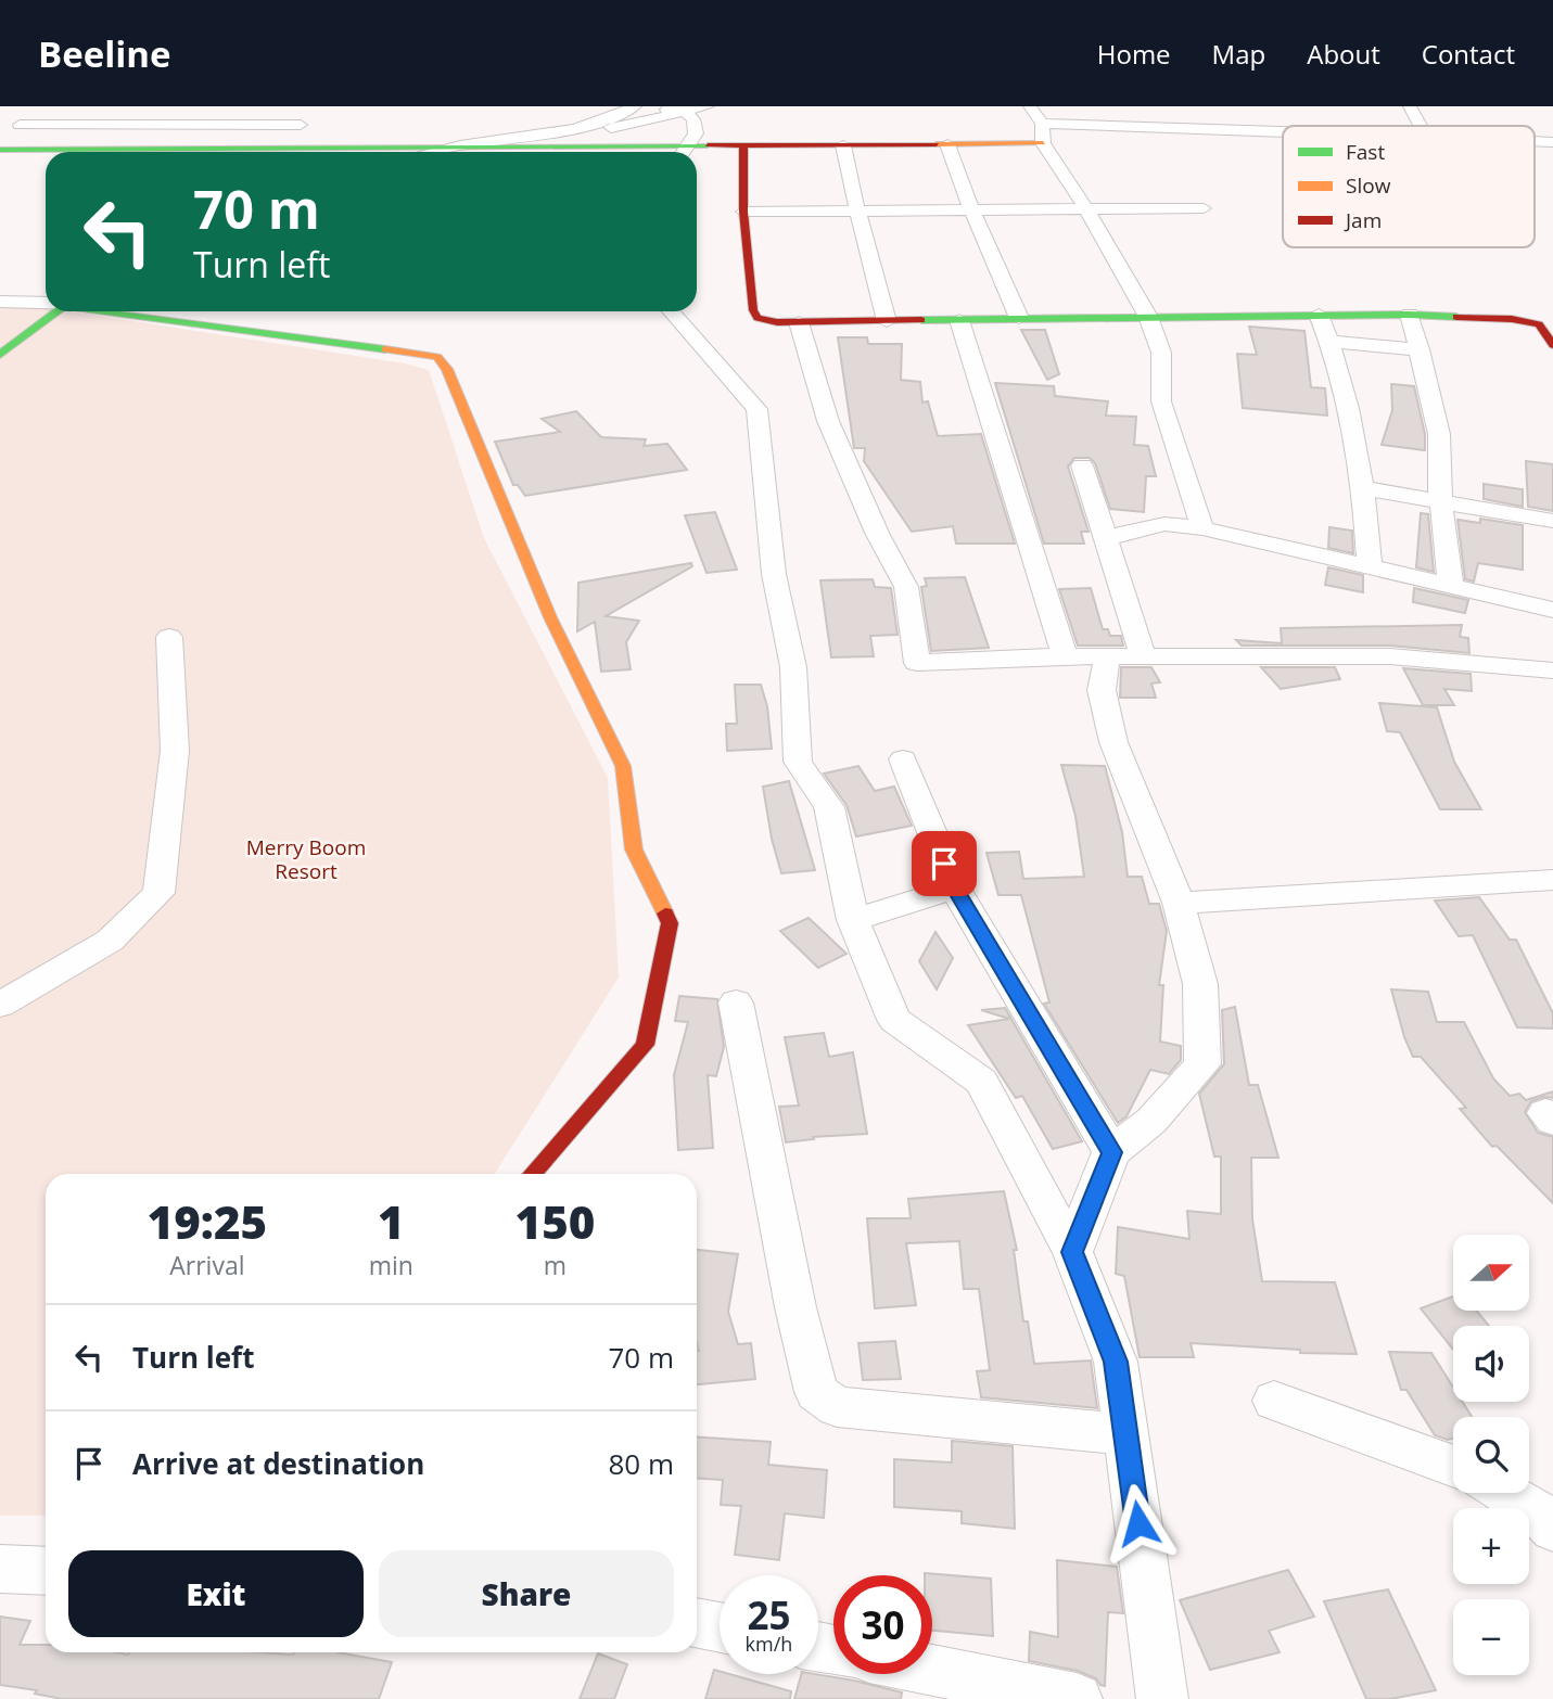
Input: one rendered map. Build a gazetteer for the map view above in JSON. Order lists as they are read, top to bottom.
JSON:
{
  "parks": ["Merry Boom Resort"],
  "legend": ["Fast", "Slow", "Jam"],
  "north": "right",
  "page": {
    "header": "Beeline",
    "nav": [
      "Home",
      "Map",
      "About",
      "Contact"
    ],
    "turn": ["70 m", "Turn left"],
    "eta": [
      "19:25",
      "Arrival",
      "1",
      "min",
      "150",
      "m"
    ],
    "map_buttons": ["+", "−"],
    "list": [
      {
        "name": "Turn left",
        "value": "70 m"
      },
      {
        "name": "Arrive at destination",
        "value": "80 m"
      }
    ],
    "buttons": ["Exit", "Share"],
    "speed": "25 km/h",
    "limit": "30"
  }
}
